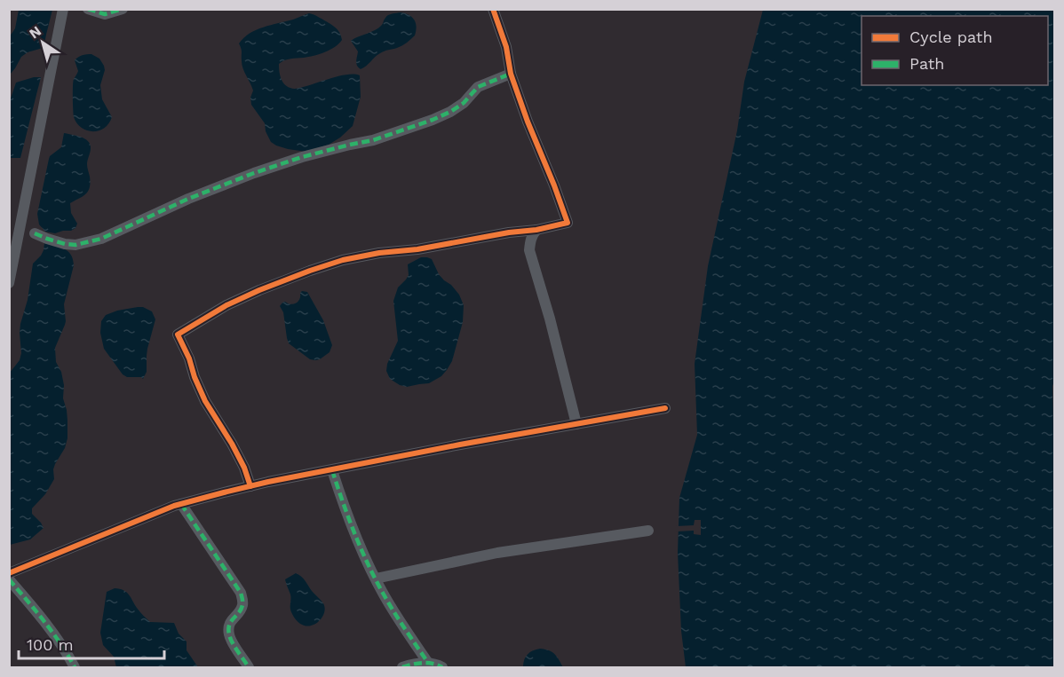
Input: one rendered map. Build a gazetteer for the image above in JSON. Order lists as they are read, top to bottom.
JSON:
{
  "legend": ["Cycle path", "Path"],
  "scale_bar": "100 m",
  "north": "top left"
}
